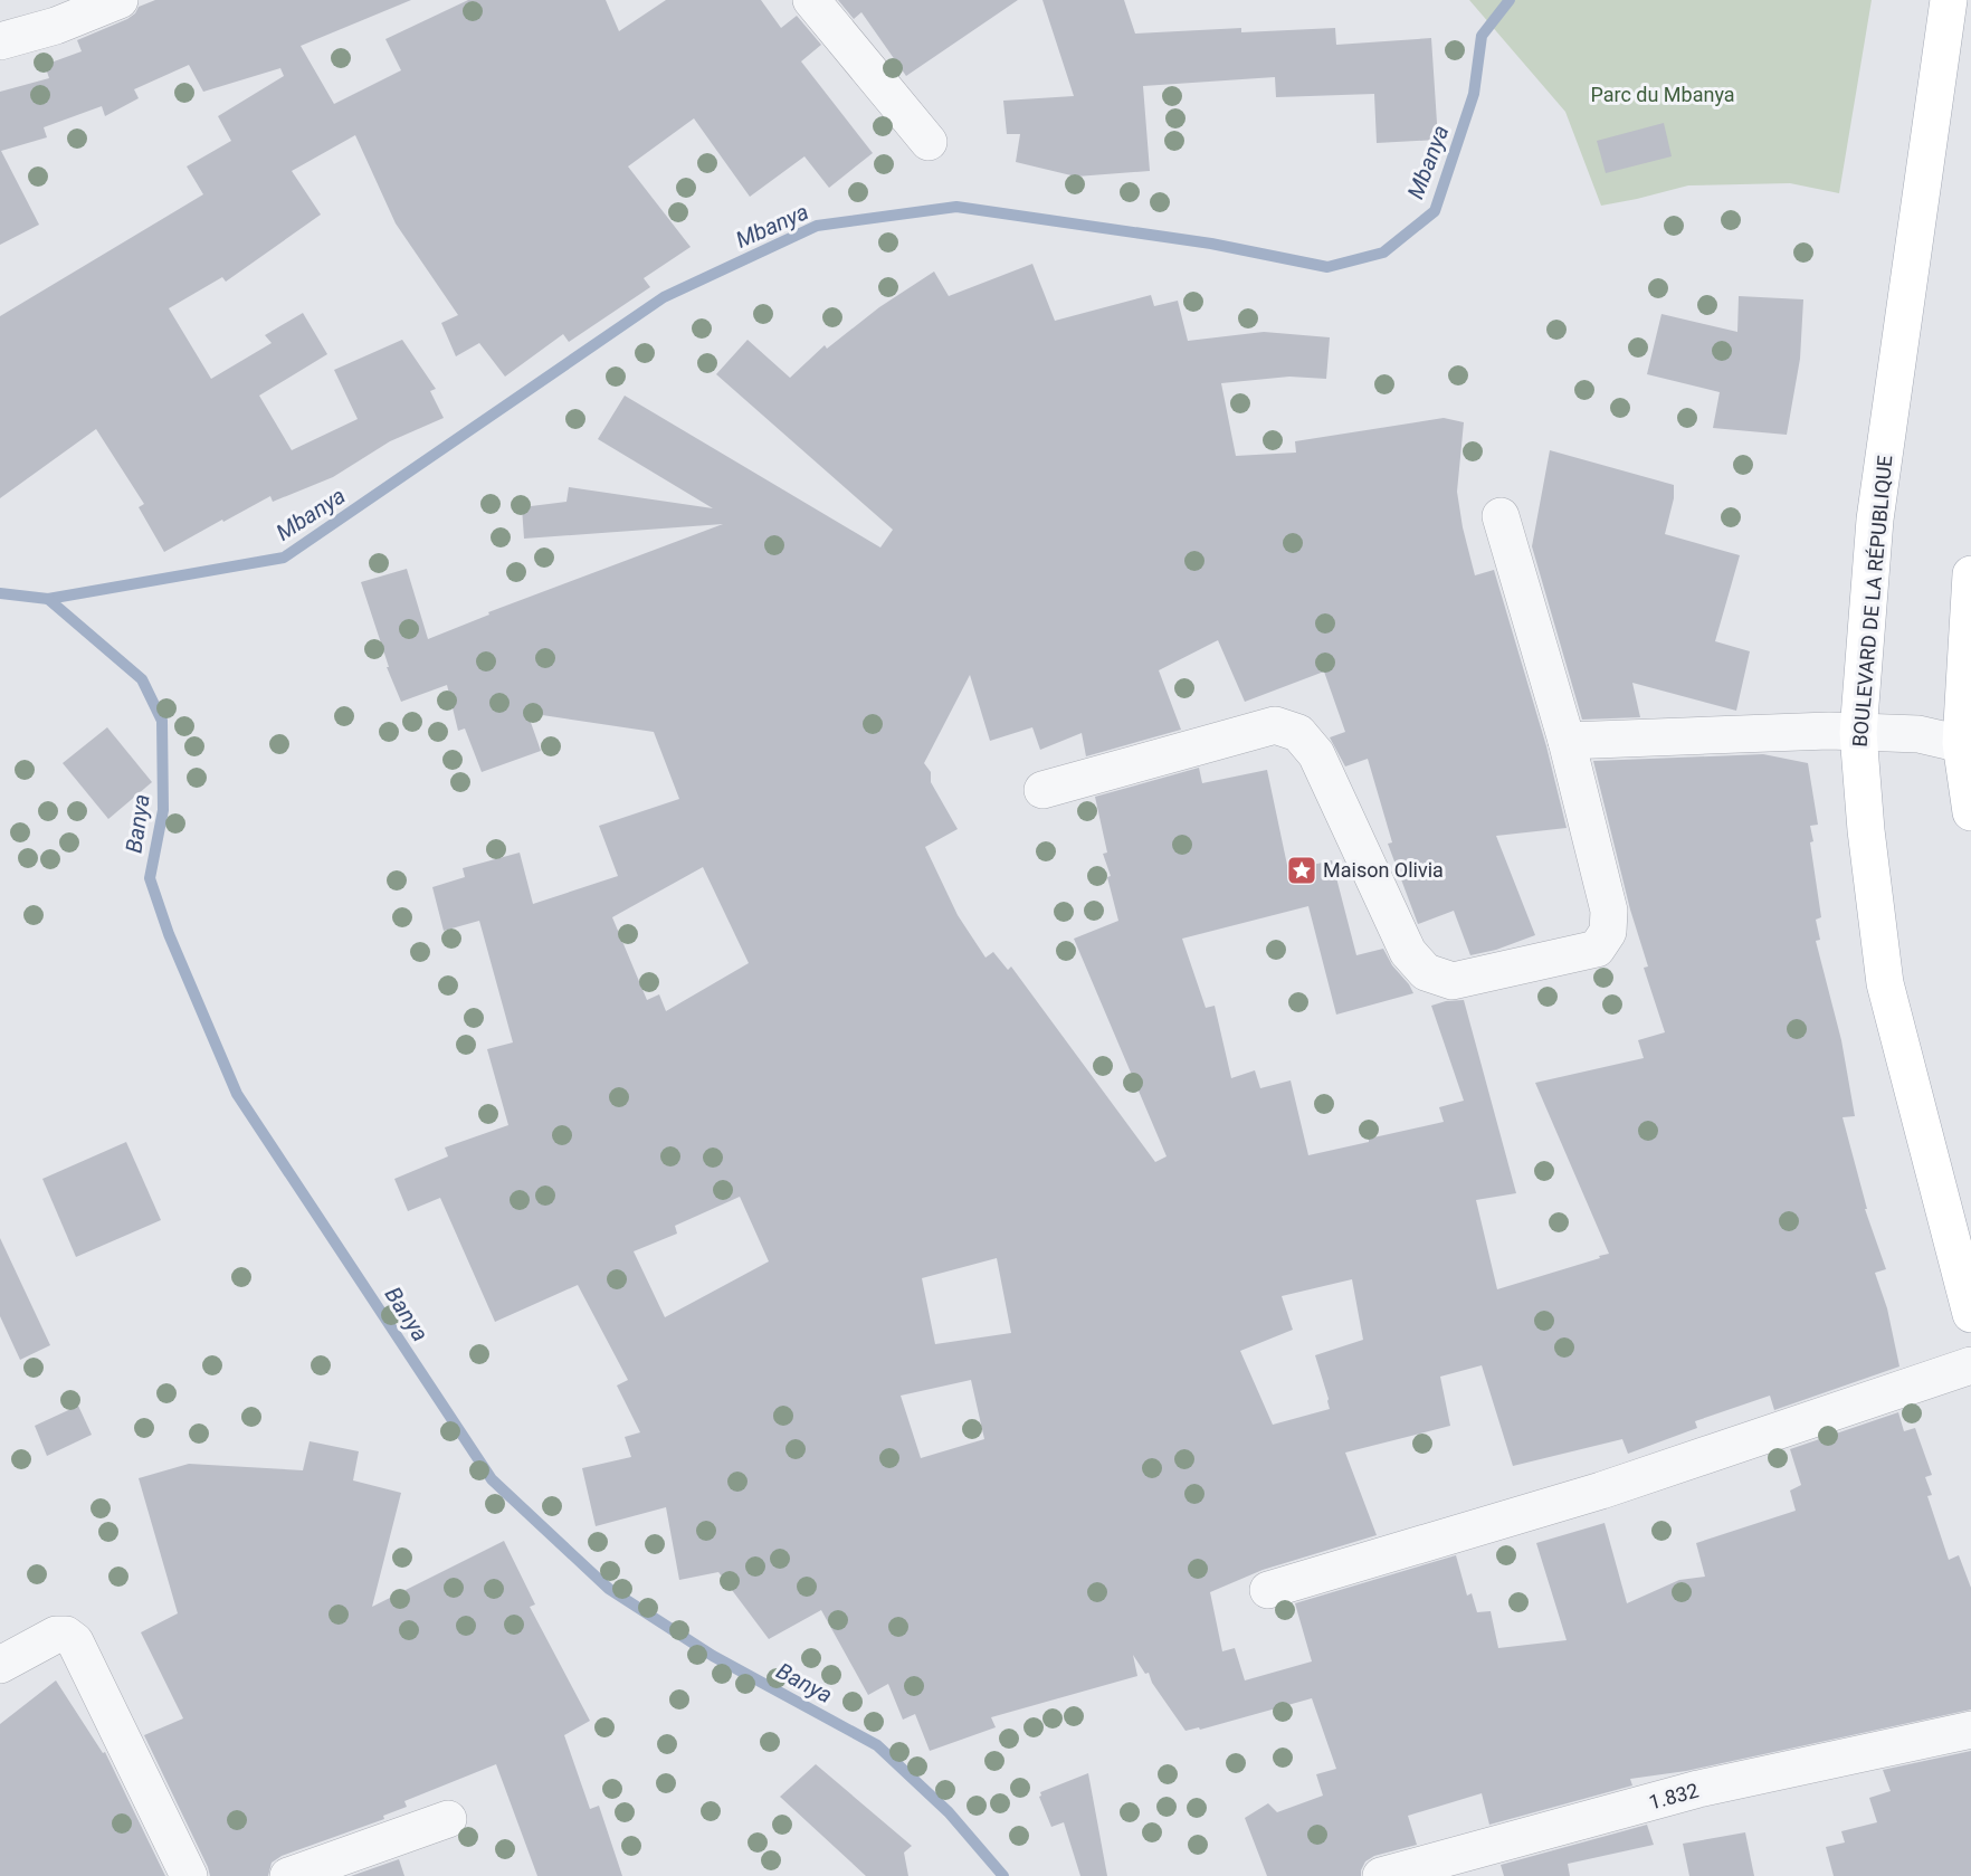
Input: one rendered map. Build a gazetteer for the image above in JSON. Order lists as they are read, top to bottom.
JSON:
{
  "streets": {
    "main road": ["BOULEVARD DE LA RÉPUBLIQUE"],
    "street": ["1.832"]
  },
  "water": ["Mbanya", "Banya"],
  "parks": ["Parc du Mbanya"],
  "places": {
    "place": ["Maison Olivia"]
  }
}
